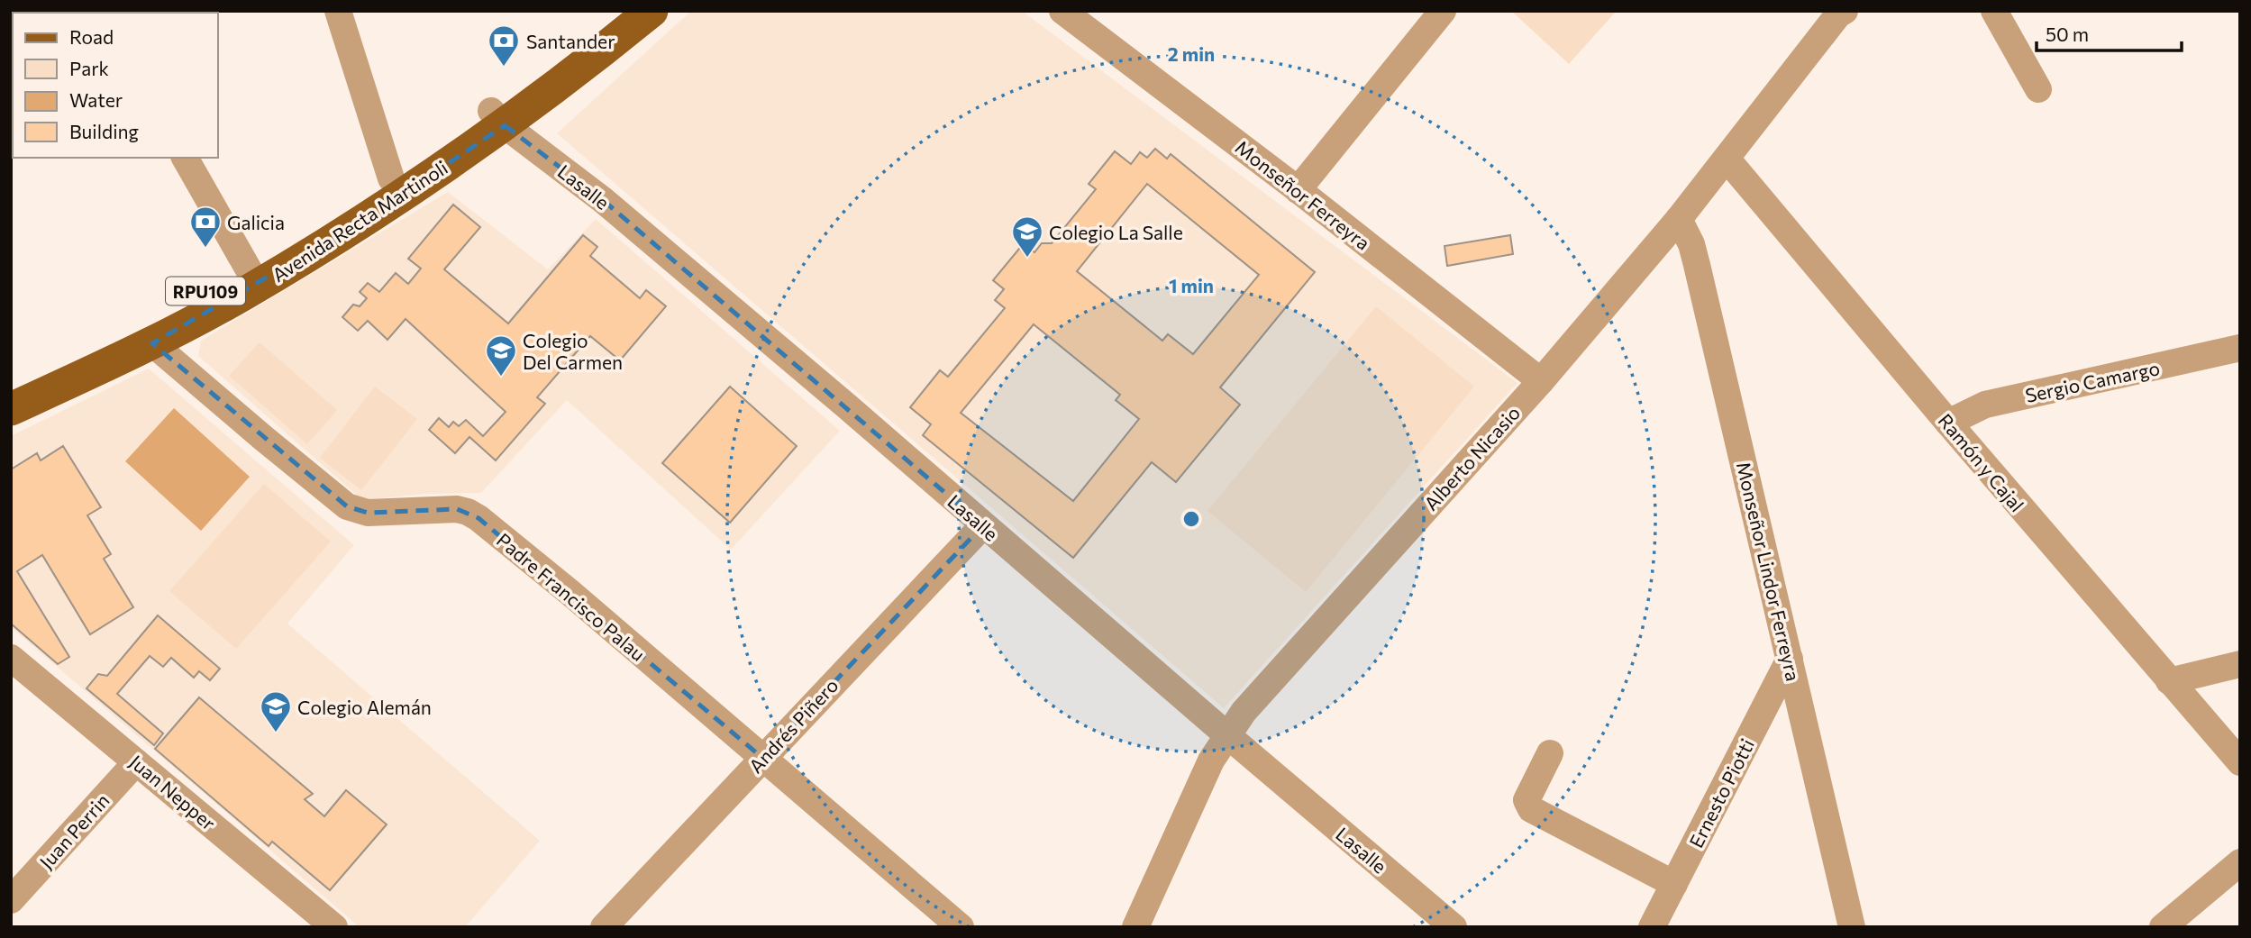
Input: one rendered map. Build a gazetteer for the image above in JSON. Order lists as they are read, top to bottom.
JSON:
{
  "streets": {
    "main road": ["Avenida Recta Martinoli", "RPU109"],
    "street": [
      "Lasalle",
      "Monseñor Ferreyra",
      "Sergio Camargo",
      "Alberto Nicasio",
      "Ramón y Cajal",
      "Monseñor Lindor Ferreyra",
      "Padre Francisco Palau",
      "Andrés Piñero",
      "Juan Nepper",
      "Ernesto Piotti",
      "Juan Perrin"
    ]
  },
  "crossings": [
    ["Lasalle", "Avenida Recta Martinoli"],
    ["Lasalle", "Alberto Nicasio"],
    ["Lasalle", "Andrés Piñero"],
    ["Monseñor Ferreyra", "Alberto Nicasio"],
    ["Avenida Recta Martinoli", "Padre Francisco Palau"],
    ["Sergio Camargo", "Ramón y Cajal"],
    ["Alberto Nicasio", "Ramón y Cajal"],
    ["Alberto Nicasio", "Monseñor Lindor Ferreyra"],
    ["Monseñor Lindor Ferreyra", "Ernesto Piotti"],
    ["Padre Francisco Palau", "Andrés Piñero"],
    ["Juan Nepper", "Juan Perrin"]
  ],
  "places": {
    "bank": ["Santander", "Galicia"],
    "school or university": ["Colegio La Salle", "Colegio Del Carmen", "Colegio Alemán"]
  },
  "legend": [
    "Road",
    "Park",
    "Water",
    "Building"
  ],
  "scale_bar": "50 m",
  "rings": ["2 min", "1 min"]
}
